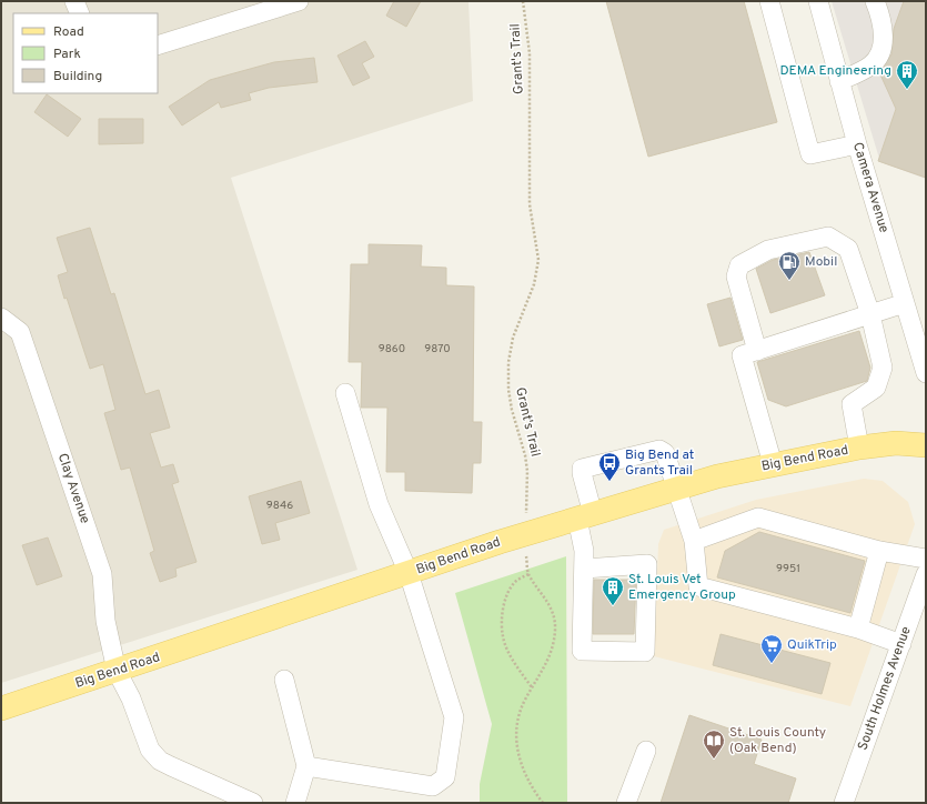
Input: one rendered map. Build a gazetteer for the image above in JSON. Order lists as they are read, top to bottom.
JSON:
{
  "streets": {
    "main road": ["Big Bend Road"],
    "street": ["Camera Avenue", "Clay Avenue", "South Holmes Avenue"],
    "path": ["Grant's Trail"]
  },
  "crossings": [
    ["Grant's Trail", "Big Bend Road"],
    ["Big Bend Road", "Clay Avenue"]
  ],
  "places": {
    "building": ["DEMA Engineering", "St. Louis Vet Emergency Group"],
    "fuel station": ["Mobil"],
    "bus stop": ["Big Bend at Grants Trail"],
    "supermarket": ["QuikTrip"],
    "library": ["St. Louis County (Oak Bend)"]
  },
  "house_numbers": [
    "9860",
    "9870",
    "9846",
    "9951"
  ],
  "legend": ["Road", "Park", "Building"]
}
